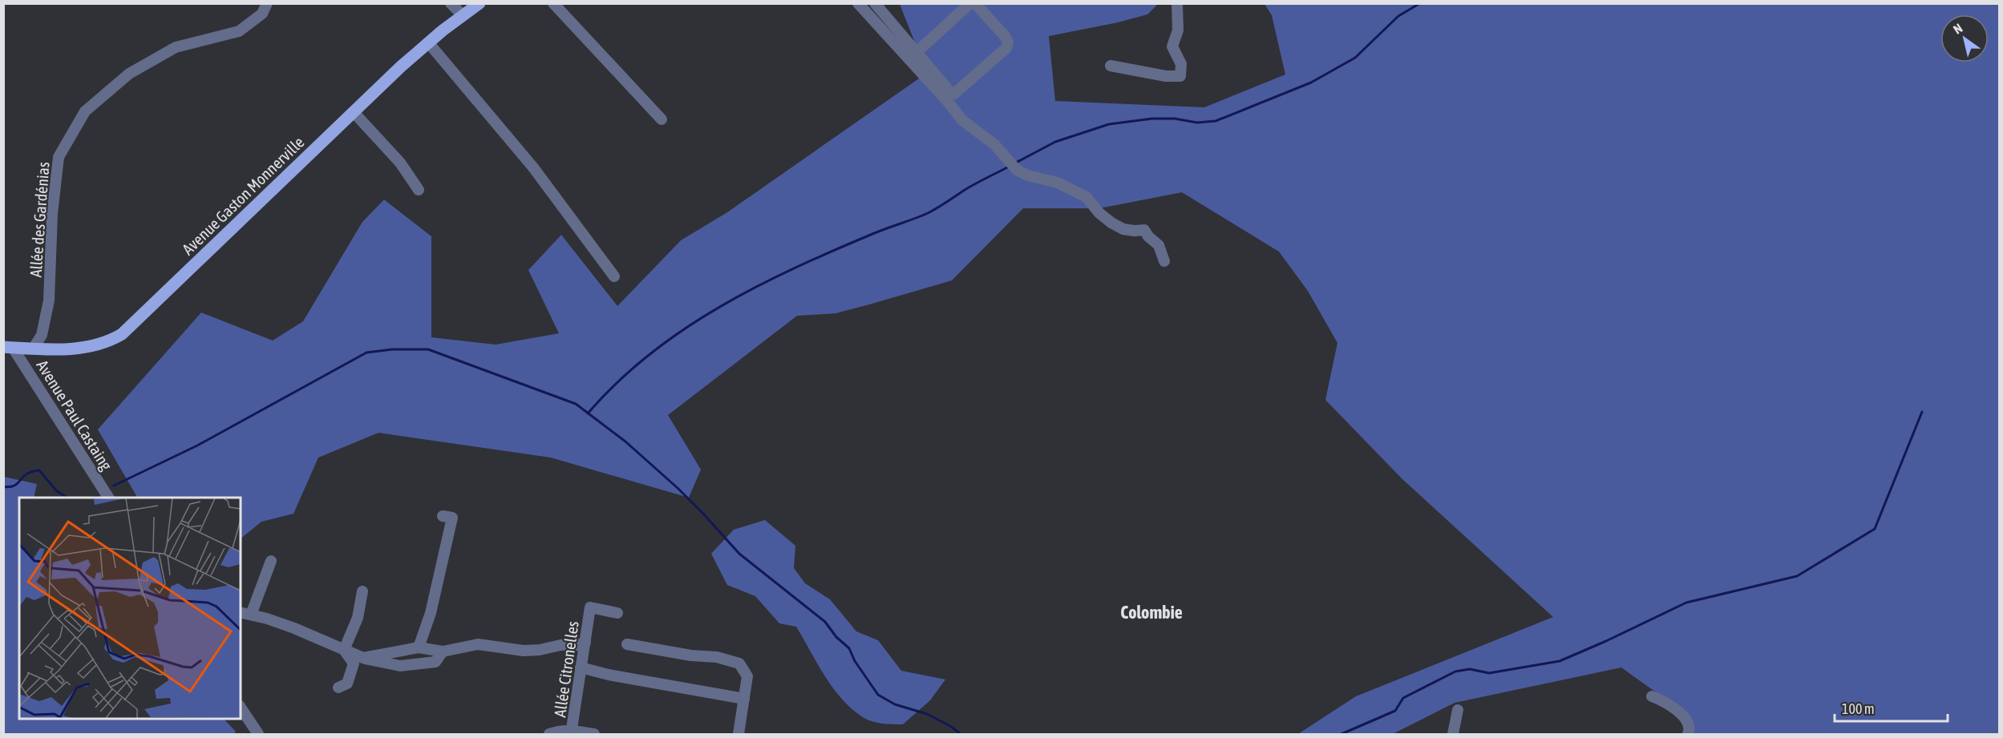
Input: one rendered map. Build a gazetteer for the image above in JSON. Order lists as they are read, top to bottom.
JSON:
{
  "streets": {
    "main road": ["Avenue Gaston Monnerville"],
    "street": ["Allée des Gardénias", "Avenue Paul Castaing", "Allée Citronelles"]
  },
  "crossings": [
    ["Avenue Gaston Monnerville", "Allée des Gardénias"],
    ["Avenue Gaston Monnerville", "Avenue Paul Castaing"]
  ],
  "districts": ["Colombie"],
  "scale_bar": "100 m",
  "north": "top left"
}
